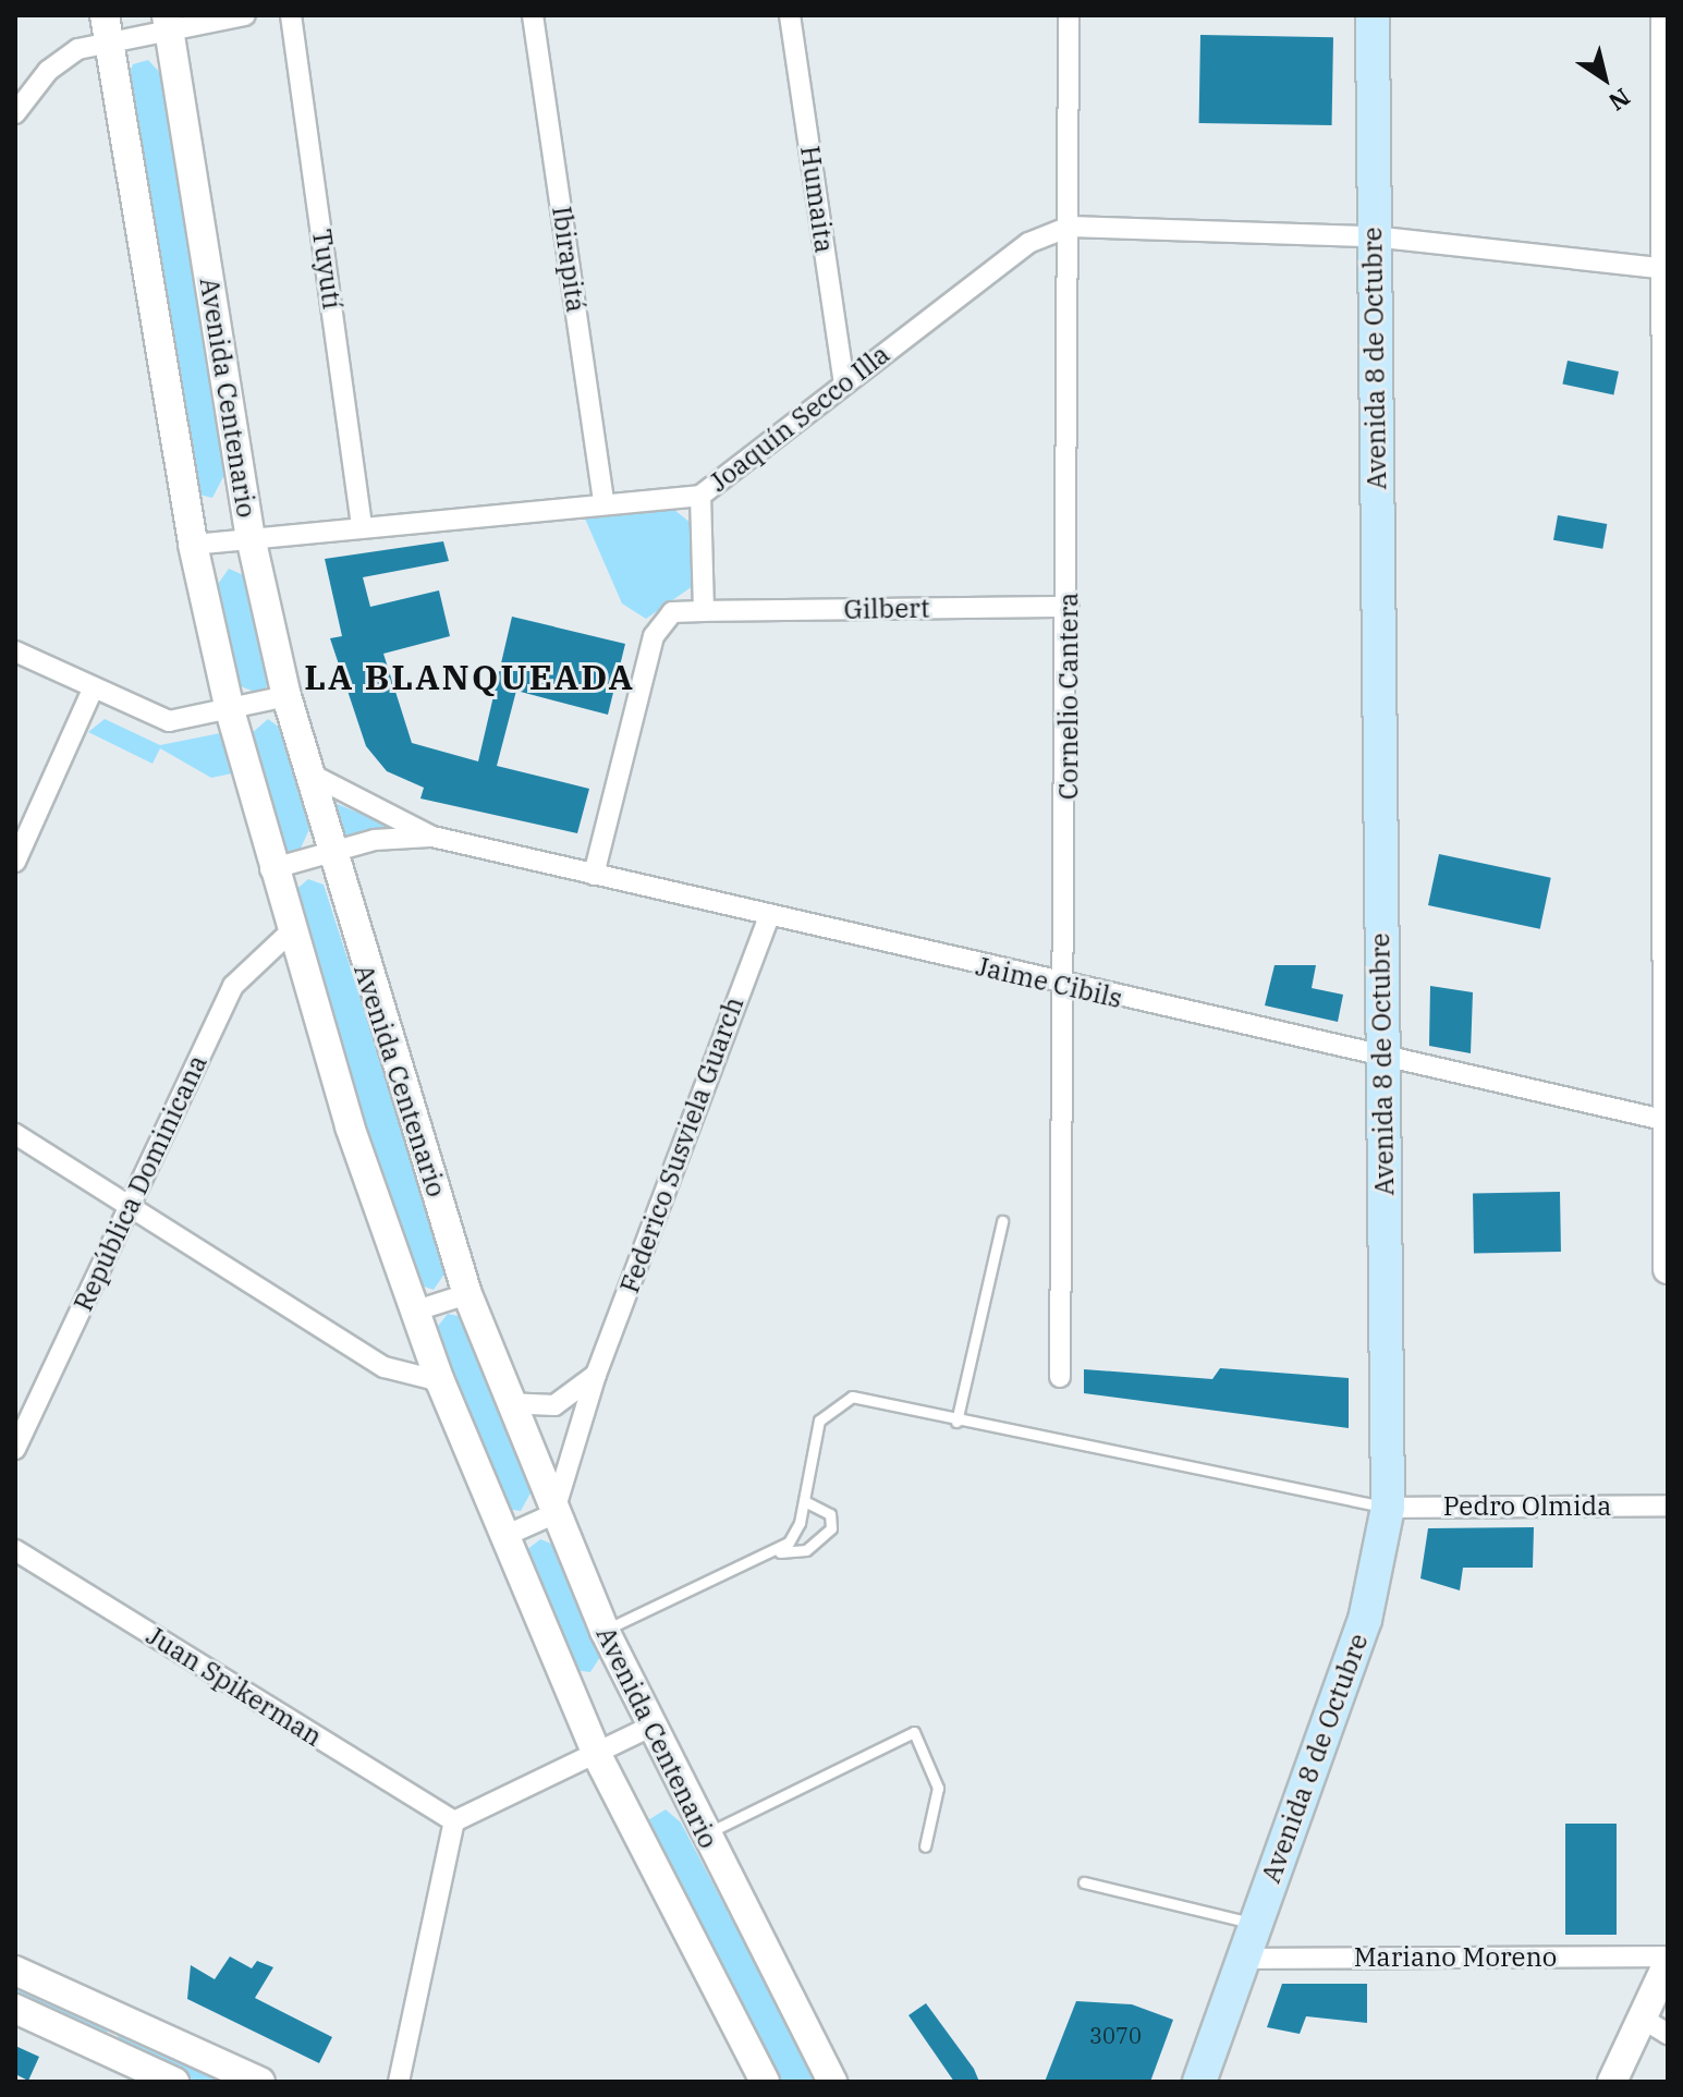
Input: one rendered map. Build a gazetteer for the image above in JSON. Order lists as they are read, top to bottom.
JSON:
{
  "streets": {
    "main road": ["Avenida 8 de Octubre"],
    "street": [
      "Humaita",
      "Ibirapitá",
      "Tuyutí",
      "Avenida Centenario",
      "Joaquín Secco Illa",
      "Gilbert",
      "Cornelio Cantera",
      "Jaime Cibils",
      "Federico Susviela Guarch",
      "República Dominicana",
      "Pedro Olmida",
      "Juan Spikerman",
      "Mariano Moreno"
    ]
  },
  "crossings": [
    ["Humaita", "Joaquín Secco Illa"],
    ["Ibirapitá", "Joaquín Secco Illa"],
    ["Tuyutí", "Joaquín Secco Illa"],
    ["Avenida 8 de Octubre", "Joaquín Secco Illa"],
    ["Avenida 8 de Octubre", "Jaime Cibils"],
    ["Avenida 8 de Octubre", "Pedro Olmida"],
    ["Avenida 8 de Octubre", "Mariano Moreno"],
    ["Avenida Centenario", "Joaquín Secco Illa"],
    ["Avenida Centenario", "Jaime Cibils"],
    ["Avenida Centenario", "Federico Susviela Guarch"],
    ["Joaquín Secco Illa", "Cornelio Cantera"],
    ["Gilbert", "Cornelio Cantera"],
    ["Cornelio Cantera", "Jaime Cibils"],
    ["Jaime Cibils", "Federico Susviela Guarch"]
  ],
  "districts": ["LA BLANQUEADA"],
  "house_numbers": ["3070"],
  "north": "bottom right"
}
